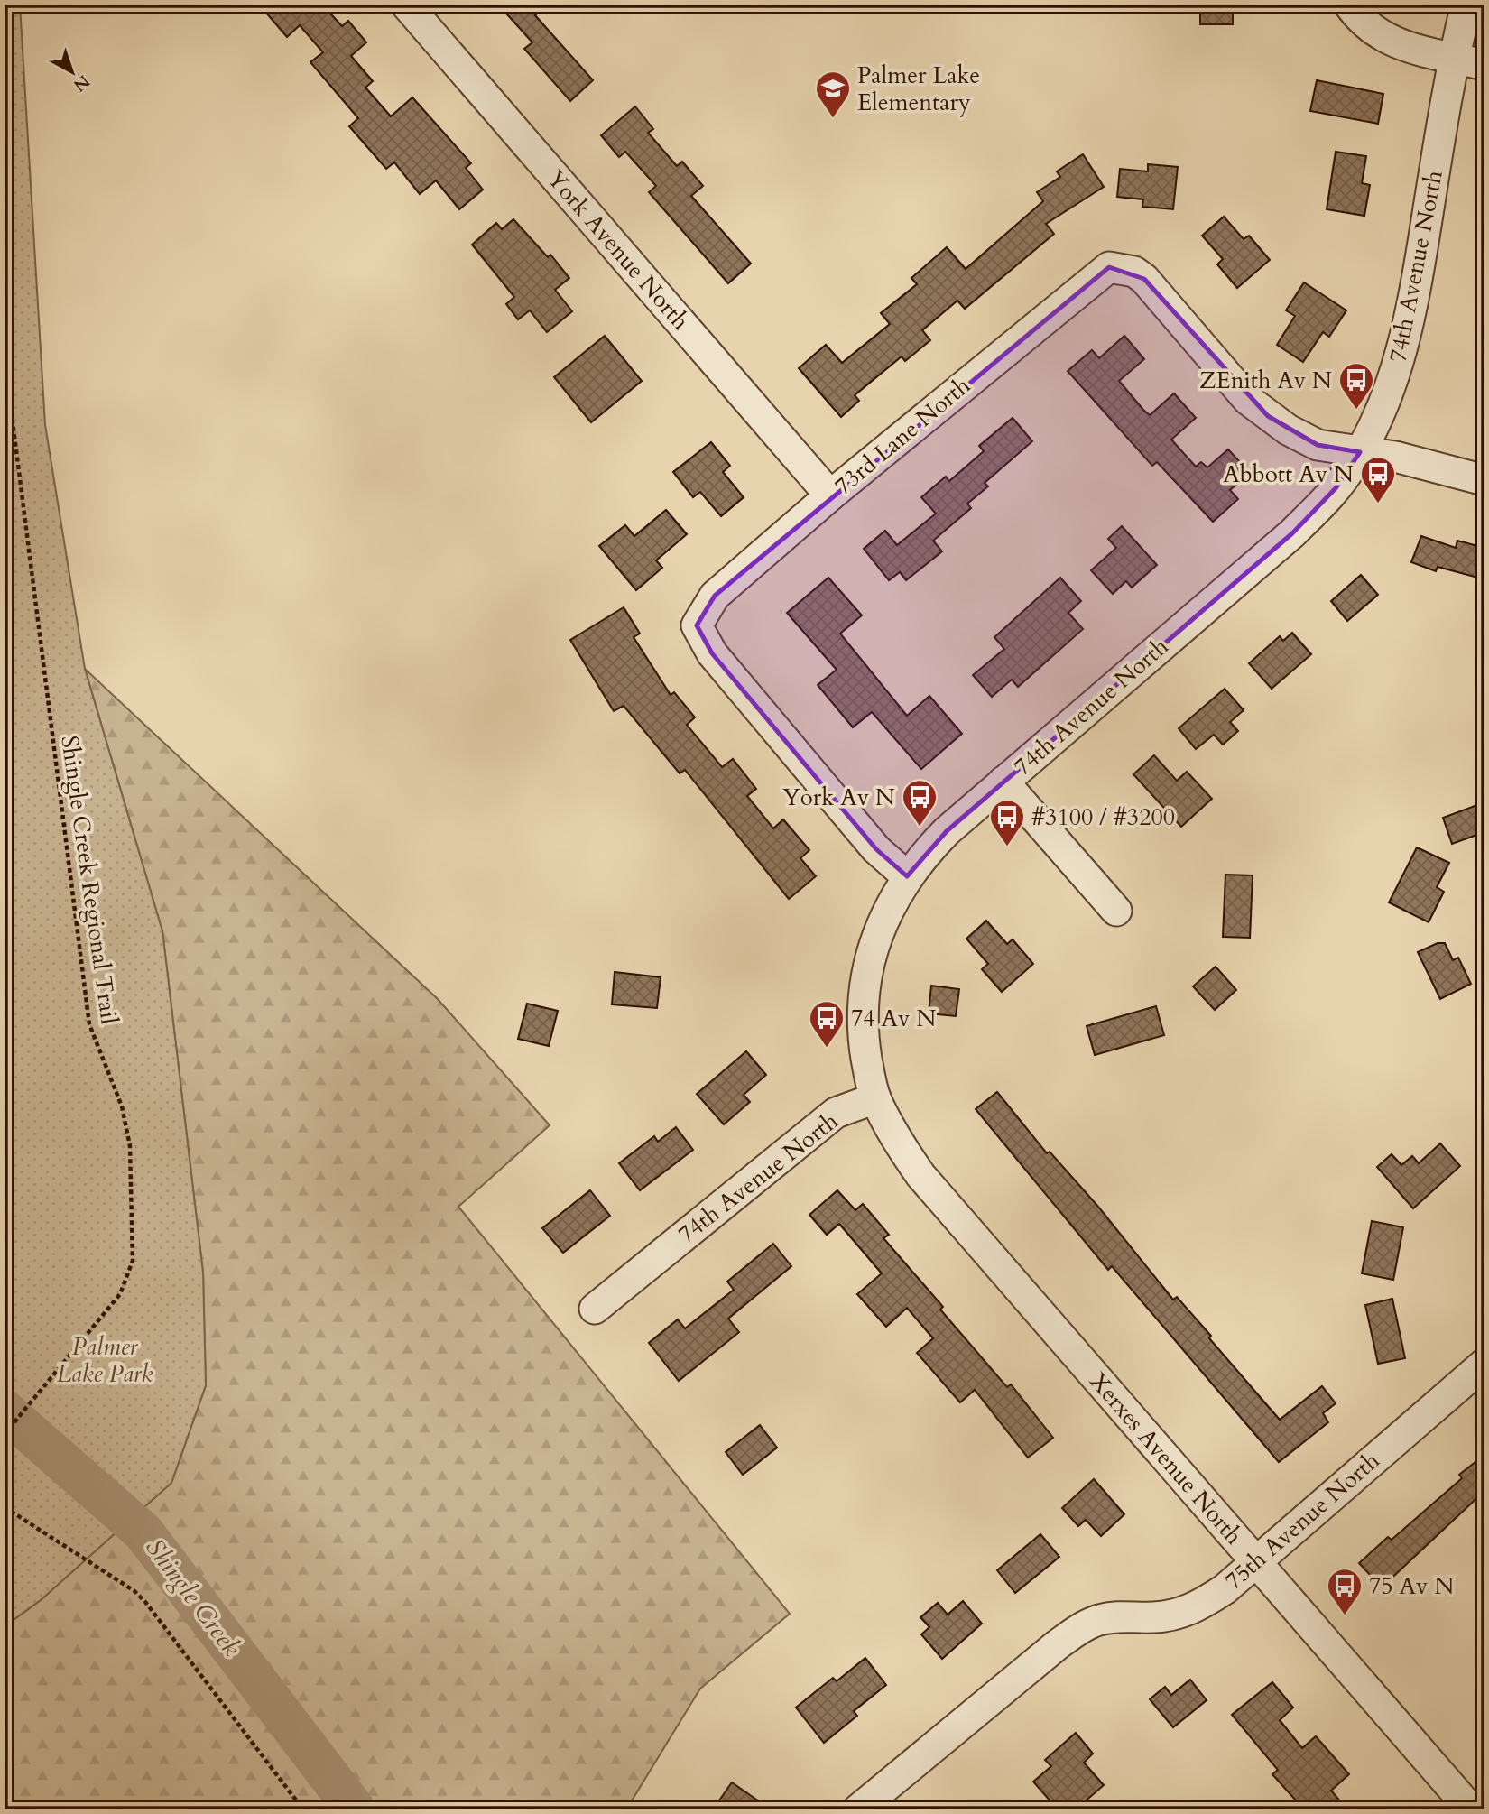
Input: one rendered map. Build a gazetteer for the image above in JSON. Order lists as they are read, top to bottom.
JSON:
{
  "streets": {
    "street": [
      "York Avenue North",
      "74th Avenue North",
      "73rd Lane North",
      "Xerxes Avenue North",
      "75th Avenue North"
    ],
    "path": ["Shingle Creek Regional Trail"]
  },
  "crossings": [
    ["York Avenue North", "73rd Lane North"],
    ["74th Avenue North", "73rd Lane North"],
    ["74th Avenue North", "Xerxes Avenue North"],
    ["Xerxes Avenue North", "75th Avenue North"]
  ],
  "water": ["Shingle Creek"],
  "parks": ["Palmer Lake Park"],
  "places": {
    "school or university": ["Palmer Lake Elementary"],
    "bus stop": [
      "ZEnith Av N",
      "Abbott Av N",
      "York Av N",
      "#3100 / #3200",
      "74 Av N",
      "75 Av N"
    ]
  },
  "north": "bottom right"
}
